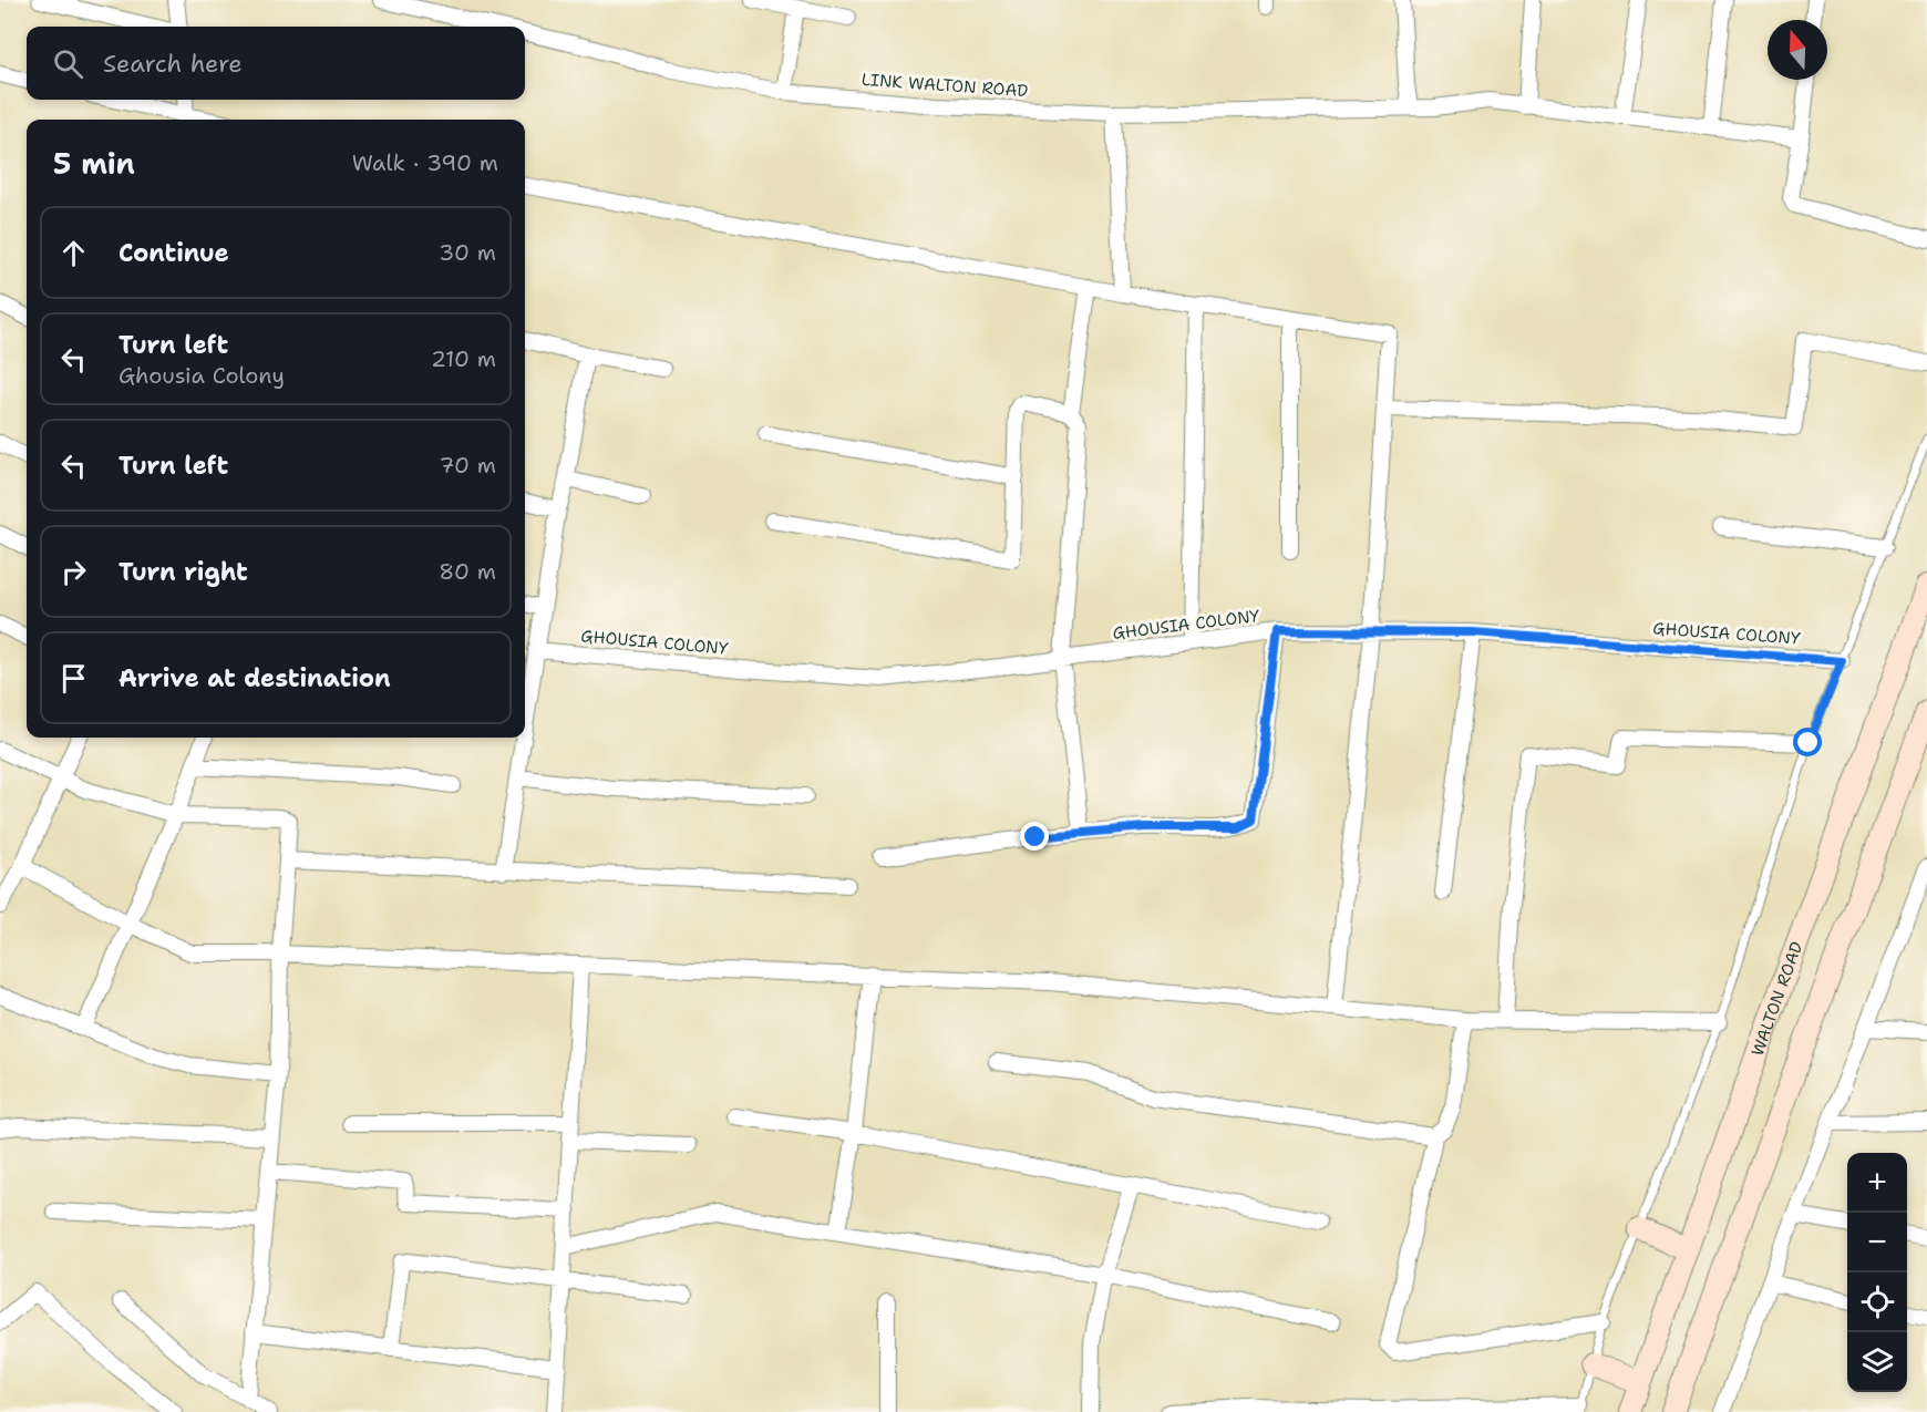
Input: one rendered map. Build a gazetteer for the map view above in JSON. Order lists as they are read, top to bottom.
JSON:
{
  "streets": {
    "main road": ["WALTON ROAD"],
    "street": ["LINK WALTON ROAD", "GHOUSIA COLONY"]
  },
  "north": "top",
  "page": {
    "search": "Search here",
    "heading": ["5 min", "Walk · 390 m"],
    "list": [
      ["Continue", "30 m"],
      ["Turn left", "Ghousia Colony", "210 m"],
      ["Turn left", "70 m"],
      ["Turn right", "80 m"],
      "Arrive at destination"
    ],
    "map_buttons": ["+", "−"]
  }
}
